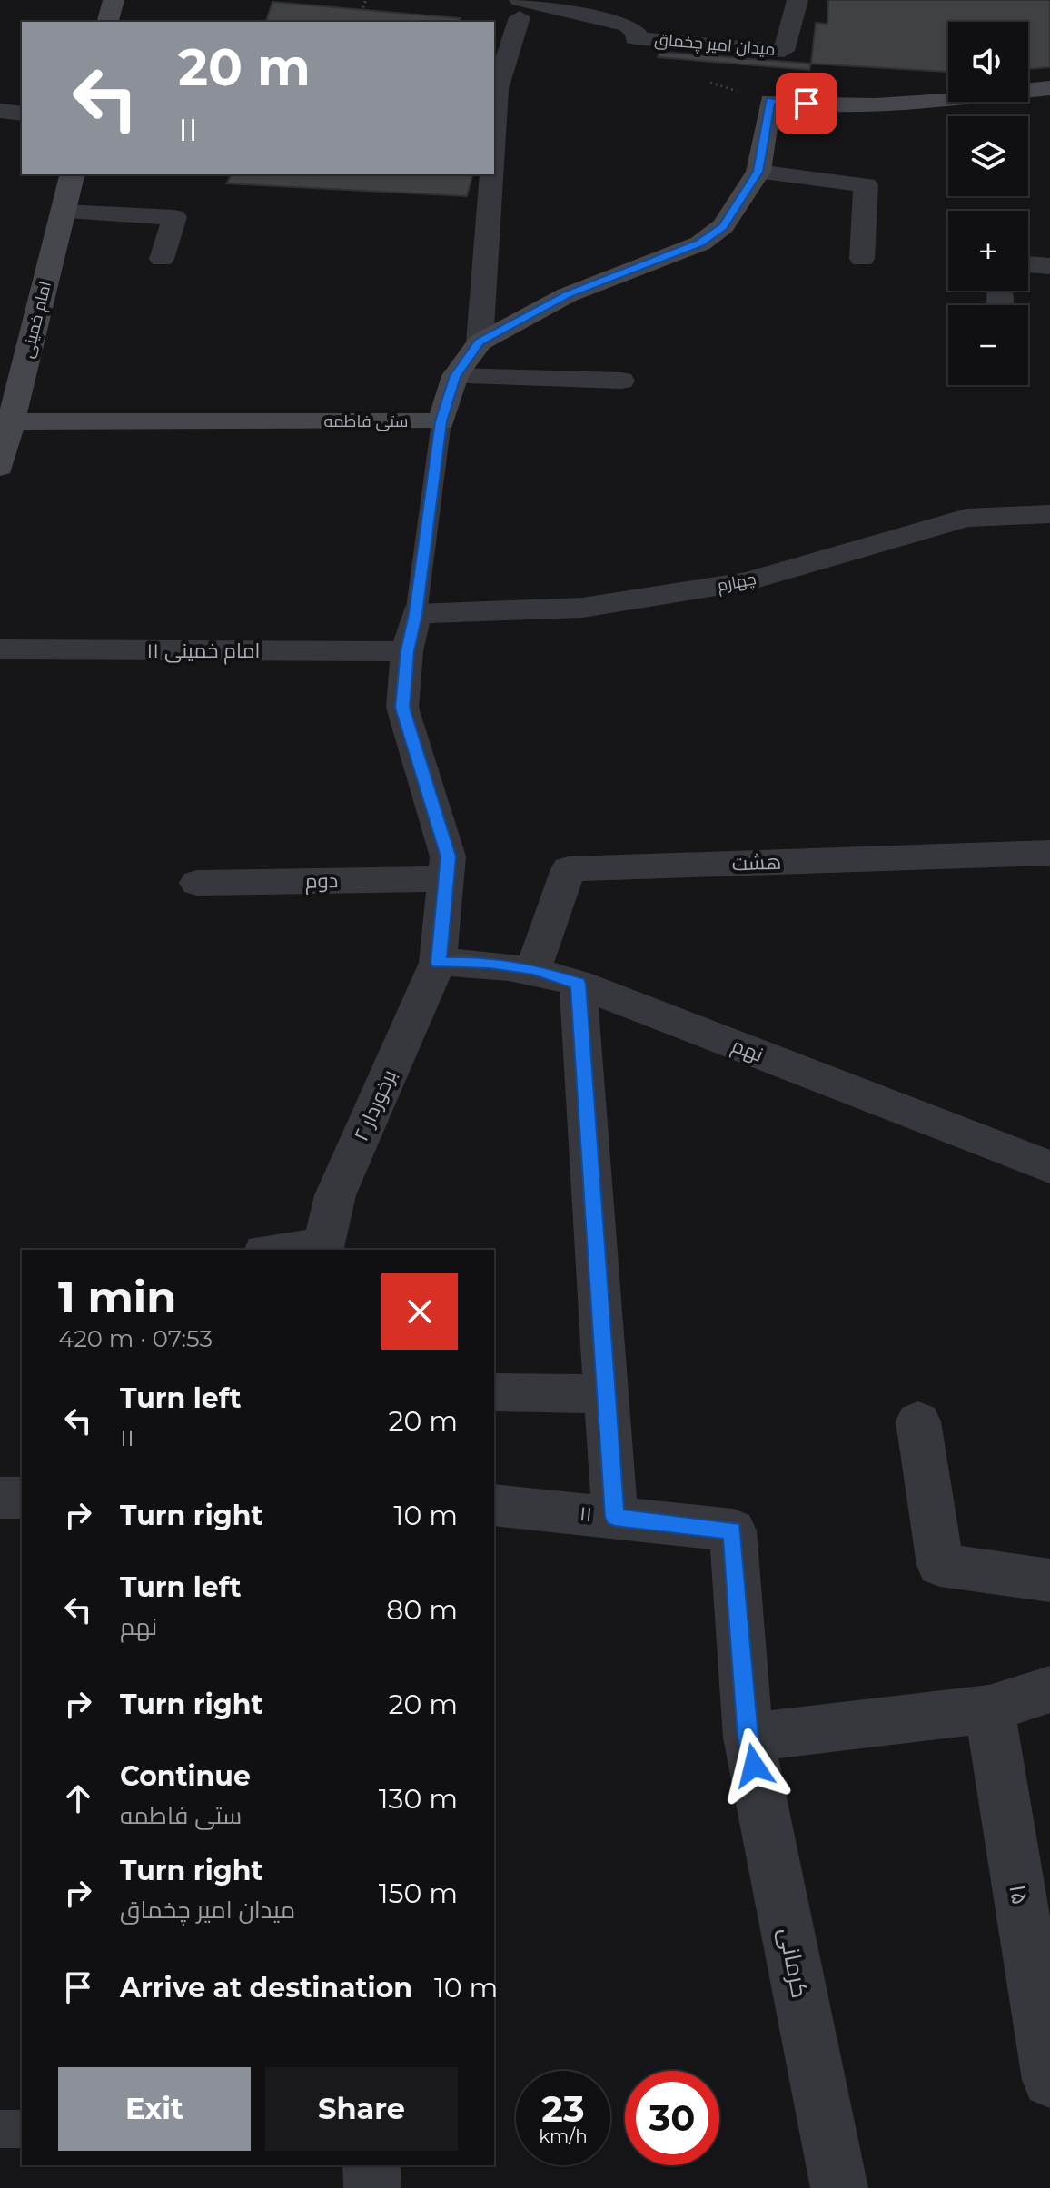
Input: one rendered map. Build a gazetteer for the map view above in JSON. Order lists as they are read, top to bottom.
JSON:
{
  "streets": {
    "street": [
      "میدان امیر چخماق",
      "امام خمینی",
      "ستی فاطمه",
      "چهارم",
      "امام خمینی ۱۱",
      "هشت",
      "دوم",
      "نهم",
      "برخوردار ۲",
      "۱۱",
      "۱۵",
      "کرمانی"
    ]
  },
  "crossings": [
    ["امام خمینی", "ستی فاطمه"],
    ["چهارم", "برخوردار ۲"],
    ["امام خمینی ۱۱", "برخوردار ۲"],
    ["هشت", "نهم"],
    ["دوم", "برخوردار ۲"],
    ["نهم", "برخوردار ۲"],
    ["۱۱", "کرمانی"]
  ],
  "page": {
    "map_buttons": ["+", "−"],
    "turn": ["20 m", "۱۱"],
    "heading": ["1 min", "420 m · 07:53"],
    "list": [
      {
        "name": "Turn left",
        "note": "۱۱",
        "value": "20 m"
      },
      {
        "name": "Turn right",
        "value": "10 m"
      },
      {
        "name": "Turn left",
        "note": "نهم",
        "value": "80 m"
      },
      {
        "name": "Turn right",
        "value": "20 m"
      },
      {
        "name": "Continue",
        "note": "ستی فاطمه",
        "value": "130 m"
      },
      {
        "name": "Turn right",
        "note": "میدان امیر چخماق",
        "value": "150 m"
      },
      {
        "name": "Arrive at destination",
        "value": "10 m"
      }
    ],
    "buttons": ["Exit", "Share"],
    "speed": "23 km/h",
    "limit": "30"
  }
}
